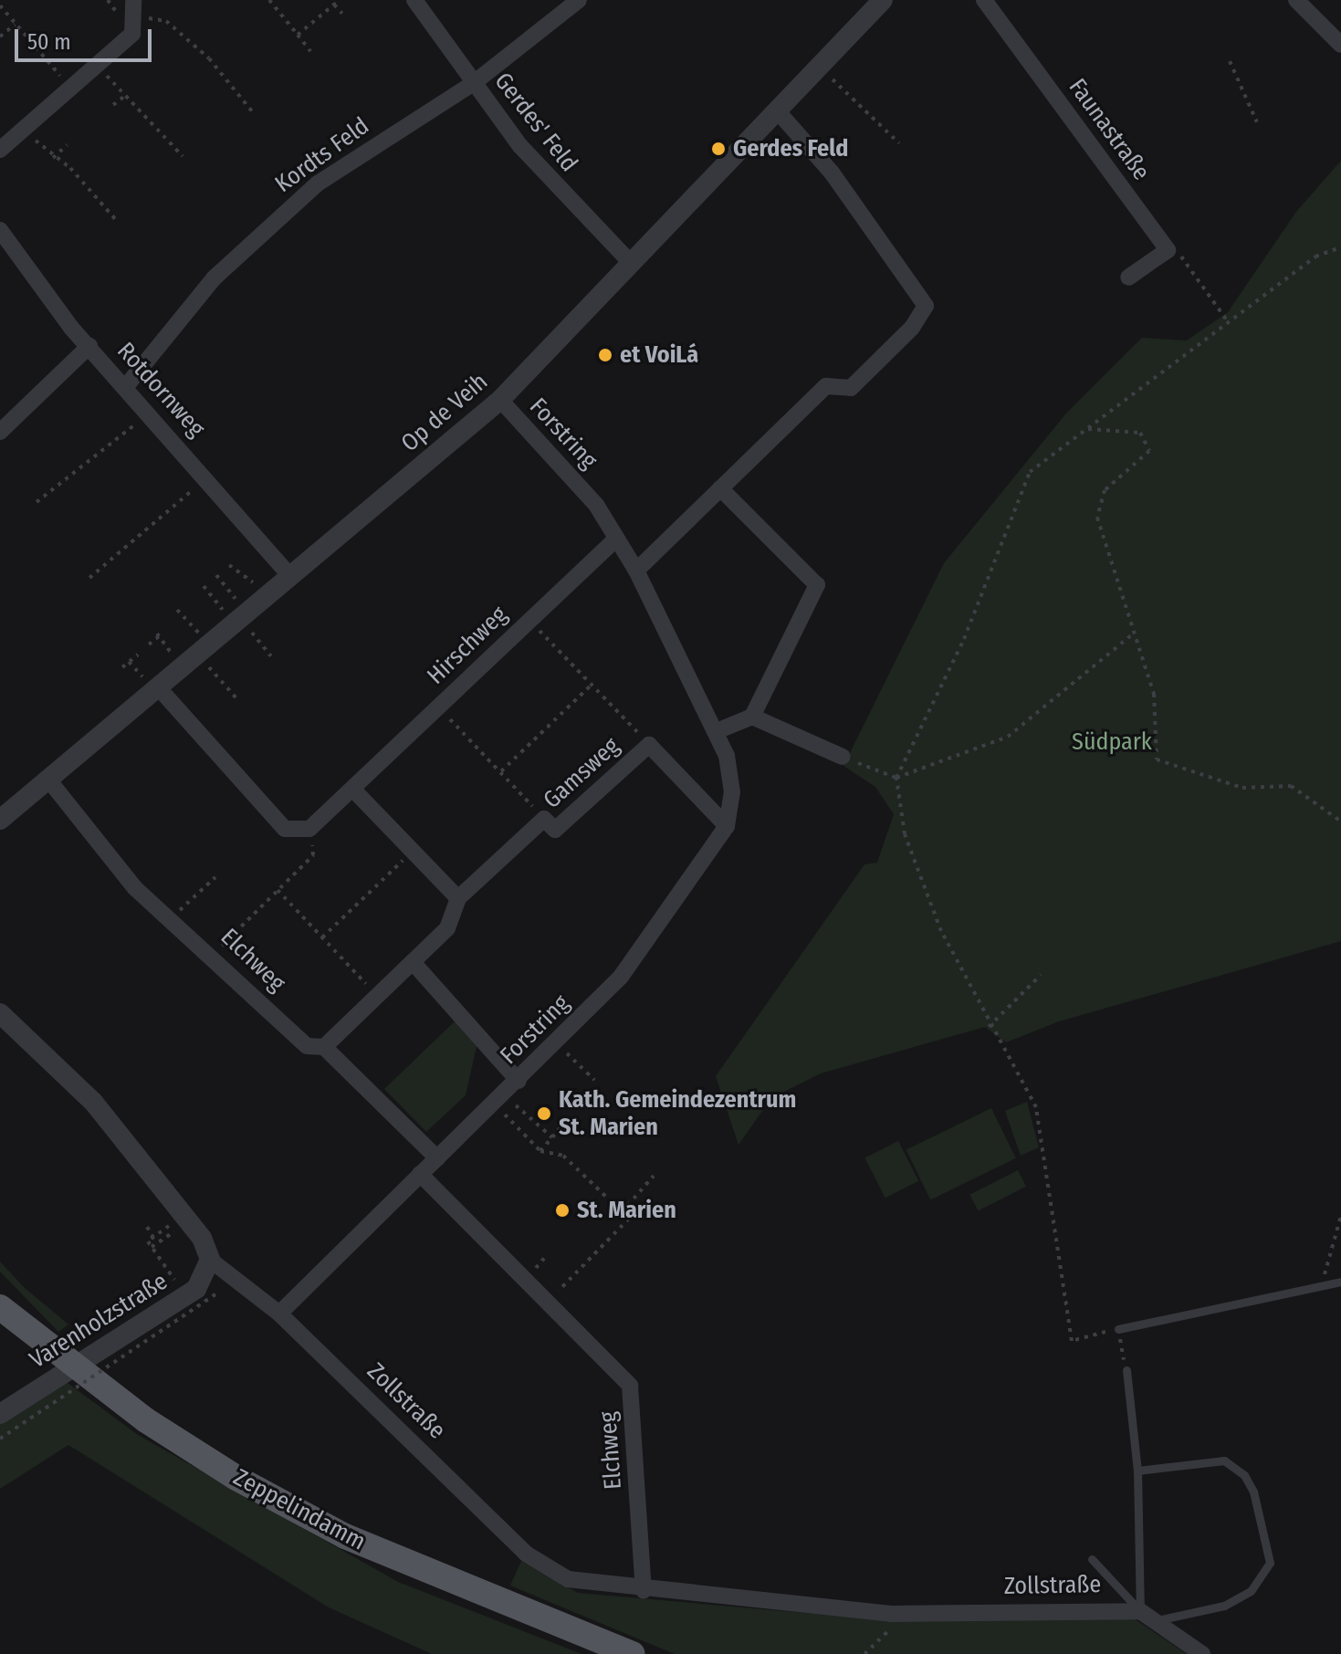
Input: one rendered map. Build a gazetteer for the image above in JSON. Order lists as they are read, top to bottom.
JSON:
{
  "streets": {
    "main road": ["Zeppelindamm"],
    "street": [
      "Gerdes' Feld",
      "Faunastraße",
      "Kordts Feld",
      "Rotdornweg",
      "Op de Veih",
      "Forstring",
      "Hirschweg",
      "Gamsweg",
      "Elchweg",
      "Varenholzstraße",
      "Zollstraße"
    ]
  },
  "crossings": [
    ["Gerdes' Feld", "Kordts Feld"],
    ["Gerdes' Feld", "Op de Veih"],
    ["Kordts Feld", "Rotdornweg"],
    ["Rotdornweg", "Op de Veih"],
    ["Op de Veih", "Forstring"],
    ["Op de Veih", "Elchweg"],
    ["Forstring", "Hirschweg"],
    ["Forstring", "Gamsweg"],
    ["Forstring", "Elchweg"],
    ["Forstring", "Zollstraße"],
    ["Gamsweg", "Elchweg"],
    ["Elchweg", "Zollstraße"],
    ["Varenholzstraße", "Zollstraße"],
    ["Varenholzstraße", "Zeppelindamm"]
  ],
  "parks": ["Südpark"],
  "places": [
    "Gerdes Feld",
    "et VoiLá",
    "Kath. Gemeindezentrum St. Marien",
    "St. Marien"
  ],
  "scale_bar": "50 m"
}
